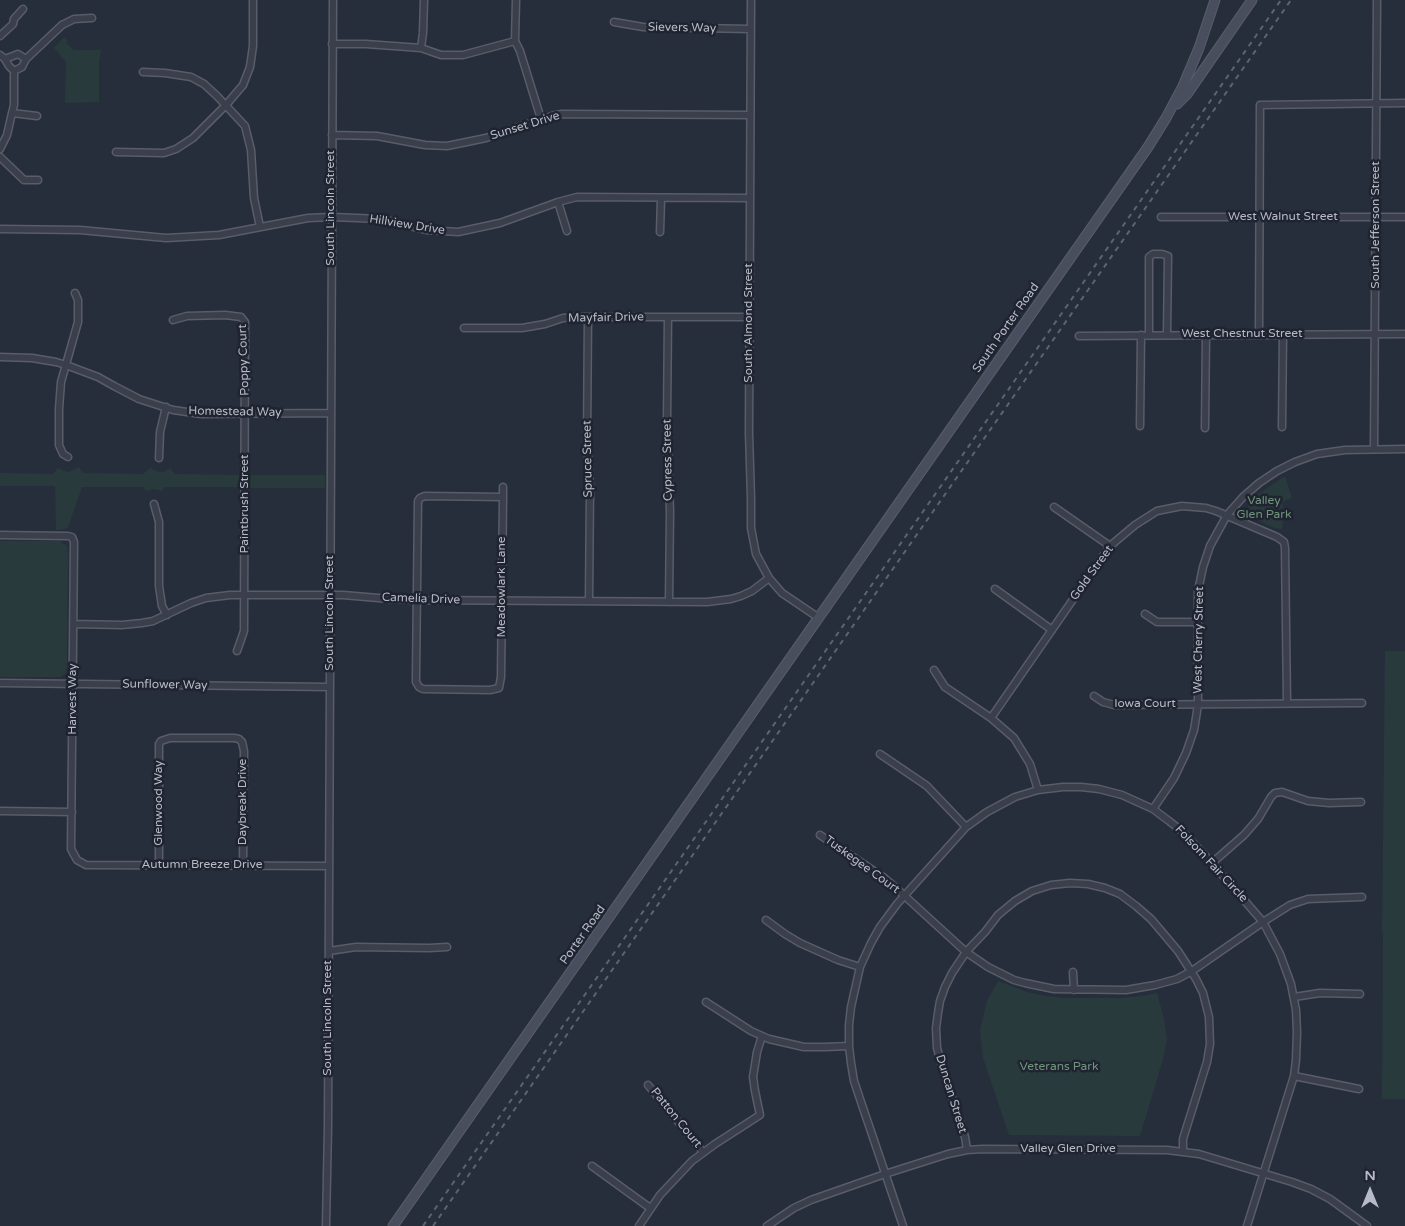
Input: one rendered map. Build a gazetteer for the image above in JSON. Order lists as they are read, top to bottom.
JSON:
{
  "streets": {
    "street": [
      "Sievers Way",
      "Sunset Drive",
      "South Lincoln Street",
      "West Walnut Street",
      "Hillview Drive",
      "South Jefferson Street",
      "Mayfair Drive",
      "South Almond Street",
      "South Porter Road",
      "West Chestnut Street",
      "Poppy Court",
      "Homestead Way",
      "Spruce Street",
      "Cypress Street",
      "Paintbrush Street",
      "Gold Street",
      "Meadowlark Lane",
      "Camelia Drive",
      "West Cherry Street",
      "Sunflower Way",
      "Harvest Way",
      "Iowa Court",
      "Daybreak Drive",
      "Glenwood Way",
      "Folsom Fair Circle",
      "Autumn Breeze Drive",
      "Tuskegee Court",
      "Porter Road",
      "Duncan Street",
      "Patton Court",
      "Valley Glen Drive"
    ]
  },
  "crossings": [
    ["Sievers Way", "South Almond Street"],
    ["Sunset Drive", "South Lincoln Street"],
    ["Sunset Drive", "South Almond Street"],
    ["South Lincoln Street", "Hillview Drive"],
    ["South Lincoln Street", "Homestead Way"],
    ["South Lincoln Street", "Camelia Drive"],
    ["South Lincoln Street", "Sunflower Way"],
    ["South Lincoln Street", "Autumn Breeze Drive"],
    ["West Walnut Street", "South Jefferson Street"],
    ["Hillview Drive", "South Almond Street"],
    ["South Jefferson Street", "West Chestnut Street"],
    ["South Jefferson Street", "West Cherry Street"],
    ["Mayfair Drive", "South Almond Street"],
    ["Mayfair Drive", "Spruce Street"],
    ["Mayfair Drive", "Cypress Street"],
    ["South Almond Street", "South Porter Road"],
    ["South Almond Street", "Camelia Drive"],
    ["South Porter Road", "Porter Road"],
    ["Poppy Court", "Homestead Way"],
    ["Poppy Court", "Paintbrush Street"],
    ["Homestead Way", "Paintbrush Street"],
    ["Spruce Street", "Camelia Drive"],
    ["Cypress Street", "Camelia Drive"],
    ["Paintbrush Street", "Camelia Drive"],
    ["Gold Street", "West Cherry Street"],
    ["Gold Street", "Iowa Court"],
    ["Meadowlark Lane", "Camelia Drive"],
    ["Camelia Drive", "Harvest Way"],
    ["West Cherry Street", "Iowa Court"],
    ["West Cherry Street", "Folsom Fair Circle"],
    ["Sunflower Way", "Harvest Way"],
    ["Harvest Way", "Autumn Breeze Drive"],
    ["Daybreak Drive", "Glenwood Way"],
    ["Daybreak Drive", "Autumn Breeze Drive"],
    ["Glenwood Way", "Autumn Breeze Drive"],
    ["Folsom Fair Circle", "Tuskegee Court"],
    ["Folsom Fair Circle", "Valley Glen Drive"],
    ["Tuskegee Court", "Duncan Street"],
    ["Duncan Street", "Valley Glen Drive"]
  ],
  "parks": ["Valley Glen Park", "Veterans Park"],
  "north": "top"
}
